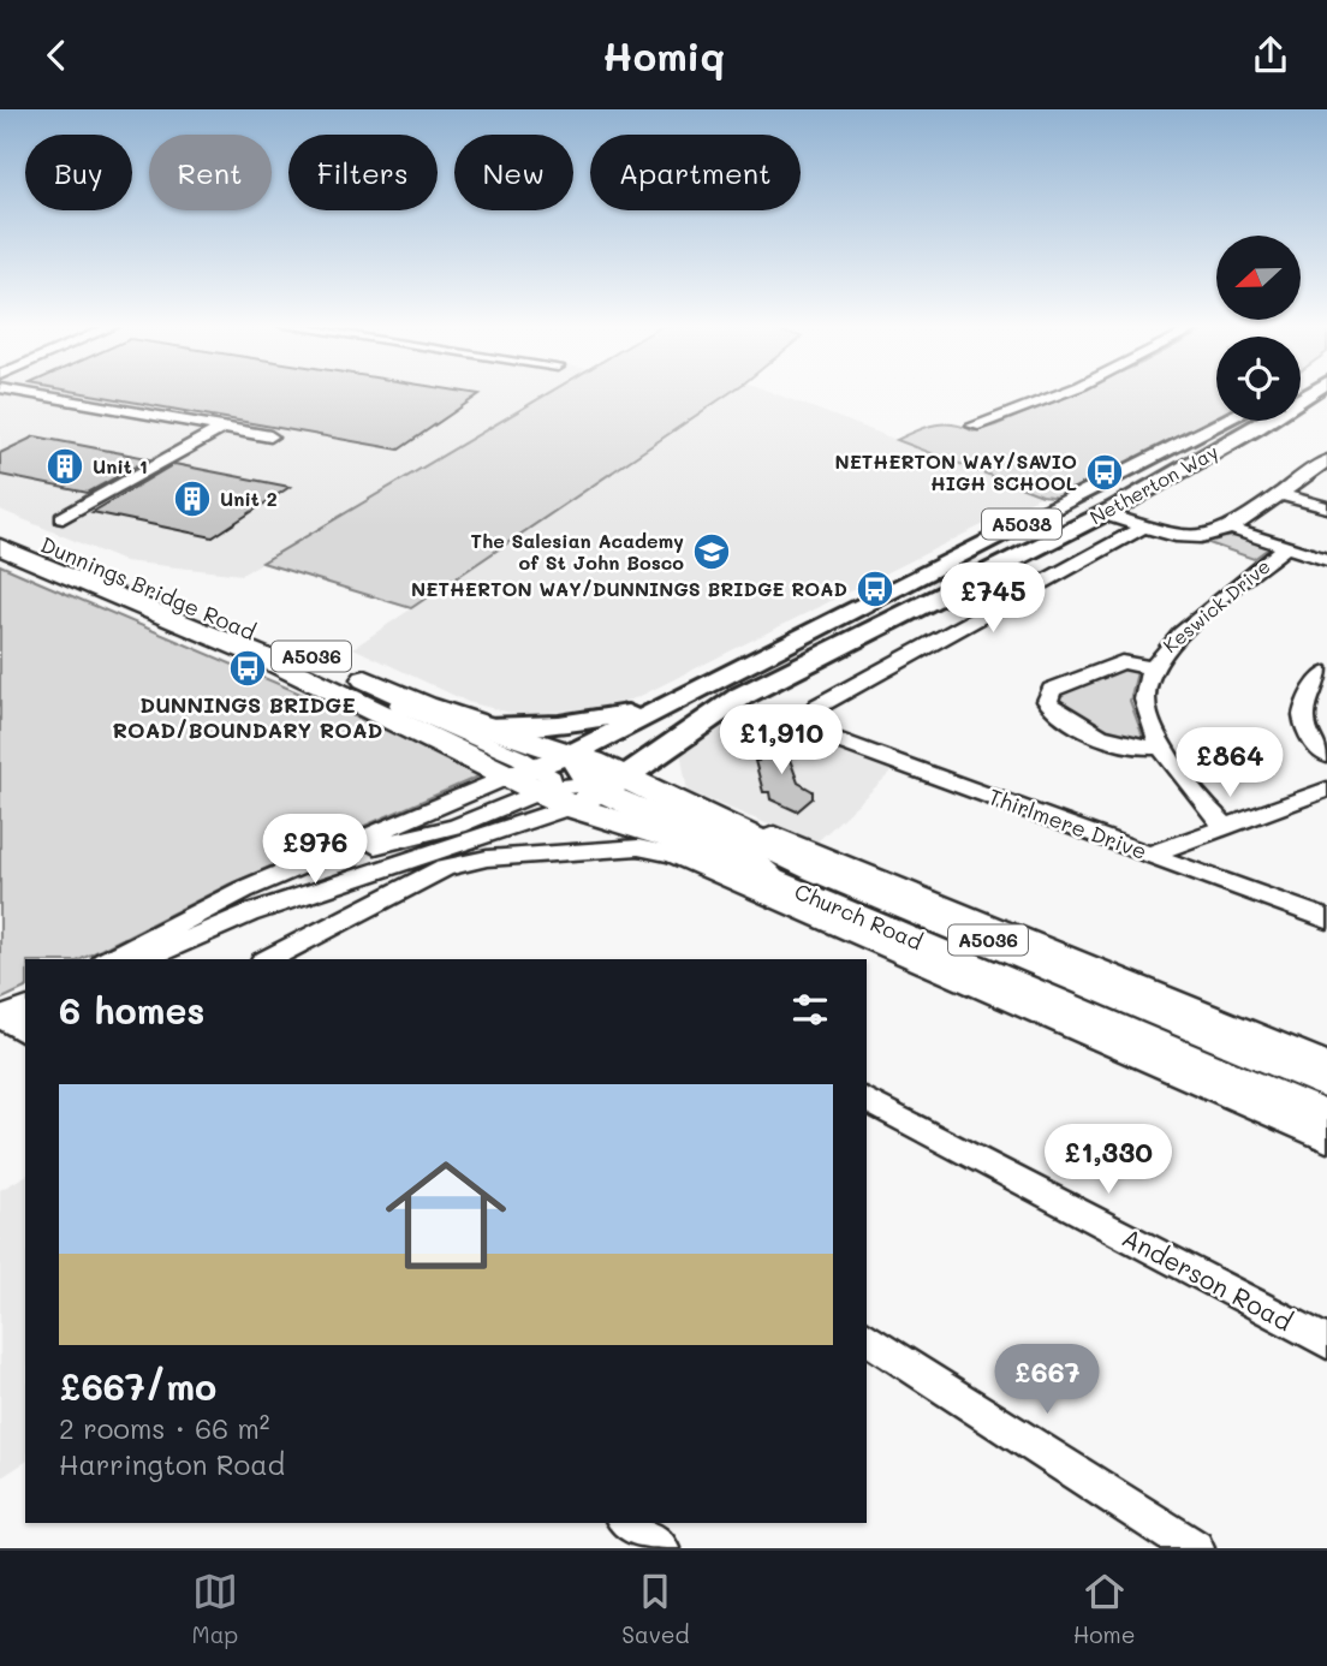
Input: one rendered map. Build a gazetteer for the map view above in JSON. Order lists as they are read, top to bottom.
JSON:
{
  "streets": {
    "highway": ["Dunnings Bridge Road", "A5036", "Church Road"],
    "main road": ["Netherton Way", "A5038"],
    "street": ["Keswick Drive", "Thirlmere Drive", "Anderson Road"]
  },
  "crossings": [
    ["Netherton Way", "Dunnings Bridge Road"],
    ["Netherton Way", "Church Road"],
    ["Dunnings Bridge Road", "Church Road"]
  ],
  "places": {
    "building": ["Unit 1", "Unit 2"],
    "bus stop": ["NETHERTON WAY/SAVIO HIGH SCHOOL", "NETHERTON WAY/DUNNINGS BRIDGE ROAD", "DUNNINGS BRIDGE ROAD/BOUNDARY ROAD"],
    "school or university": ["The Salesian Academy of St John Bosco"]
  },
  "north": "left",
  "page": {
    "header": "Homiq",
    "chip": [
      "Buy",
      "Rent",
      "Filters",
      "New",
      "Apartment"
    ],
    "price": [
      "£745",
      "£1,910",
      "£864",
      "£976",
      "£1,330",
      "£667"
    ],
    "heading": "6 homes",
    "list": [
      {
        "name": "£667/mo",
        "note": "2 rooms · 66 m² · Harrington Road"
      }
    ],
    "tabs": ["Map", "Saved", "Home"]
  }
}
